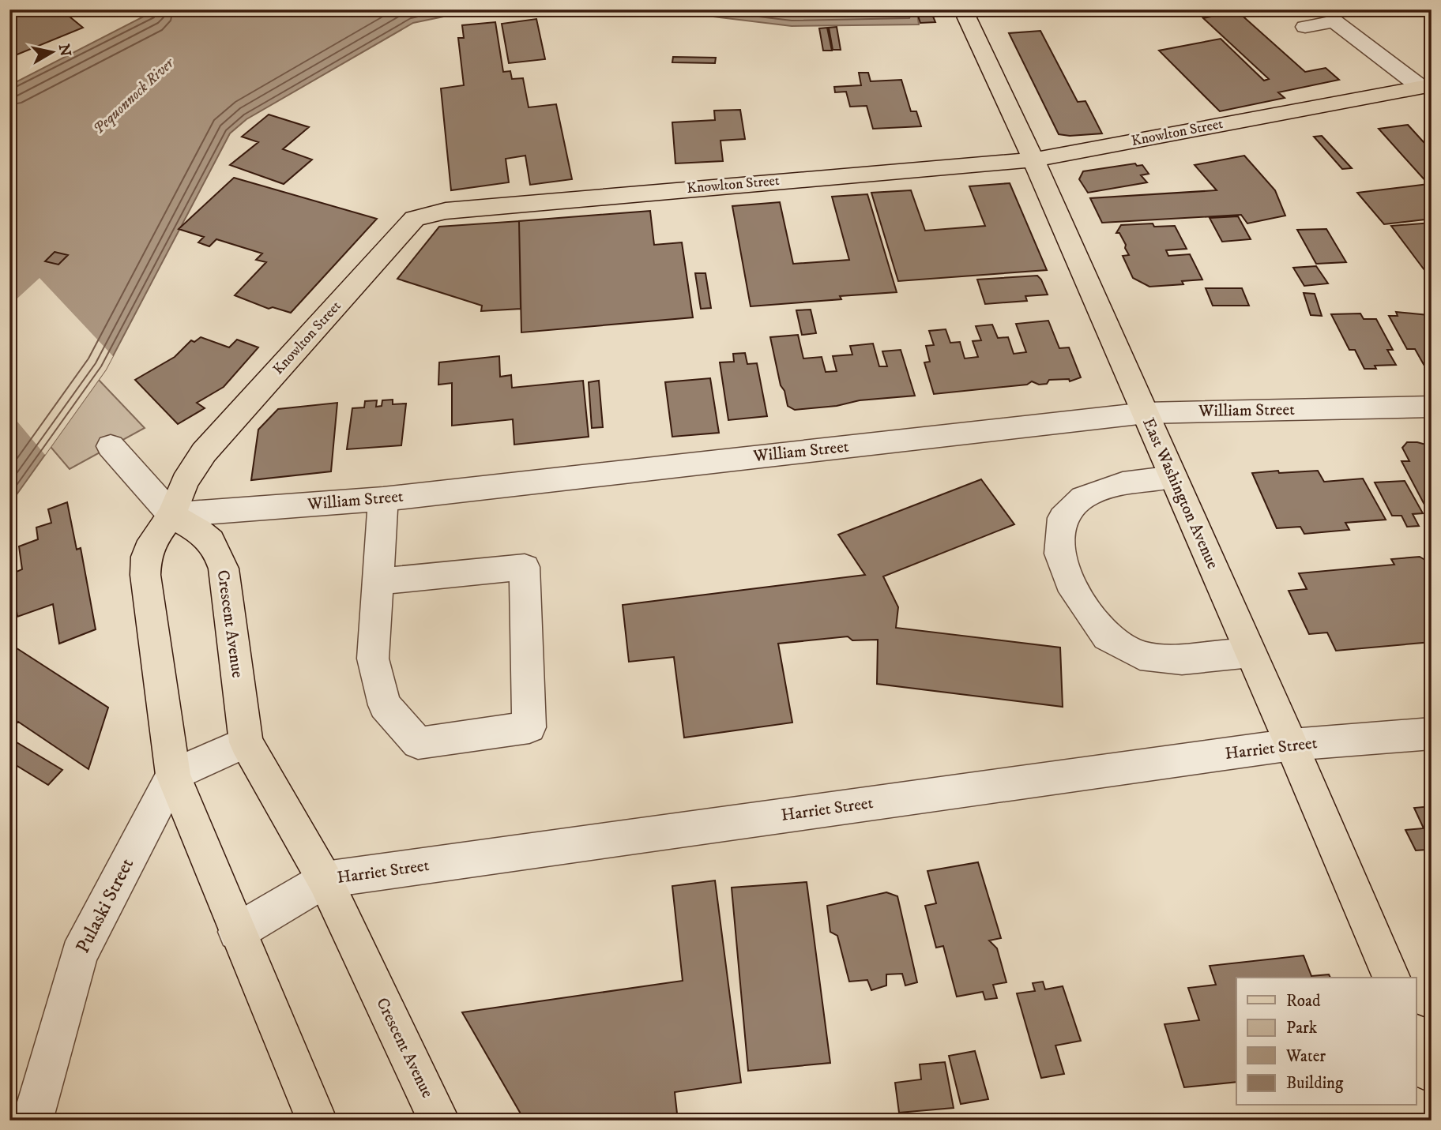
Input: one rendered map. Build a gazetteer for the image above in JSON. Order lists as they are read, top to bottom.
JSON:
{
  "streets": {
    "main road": ["Knowlton Street", "East Washington Avenue", "Crescent Avenue"],
    "street": ["William Street", "Harriet Street", "Pulaski Street"]
  },
  "crossings": [
    ["Knowlton Street", "William Street"],
    ["Knowlton Street", "East Washington Avenue"],
    ["Knowlton Street", "Crescent Avenue"],
    ["William Street", "East Washington Avenue"],
    ["William Street", "Crescent Avenue"],
    ["East Washington Avenue", "Harriet Street"],
    ["Crescent Avenue", "Harriet Street"]
  ],
  "water": ["Pequonnock River"],
  "legend": [
    "Road",
    "Park",
    "Water",
    "Building"
  ],
  "north": "right"
}
